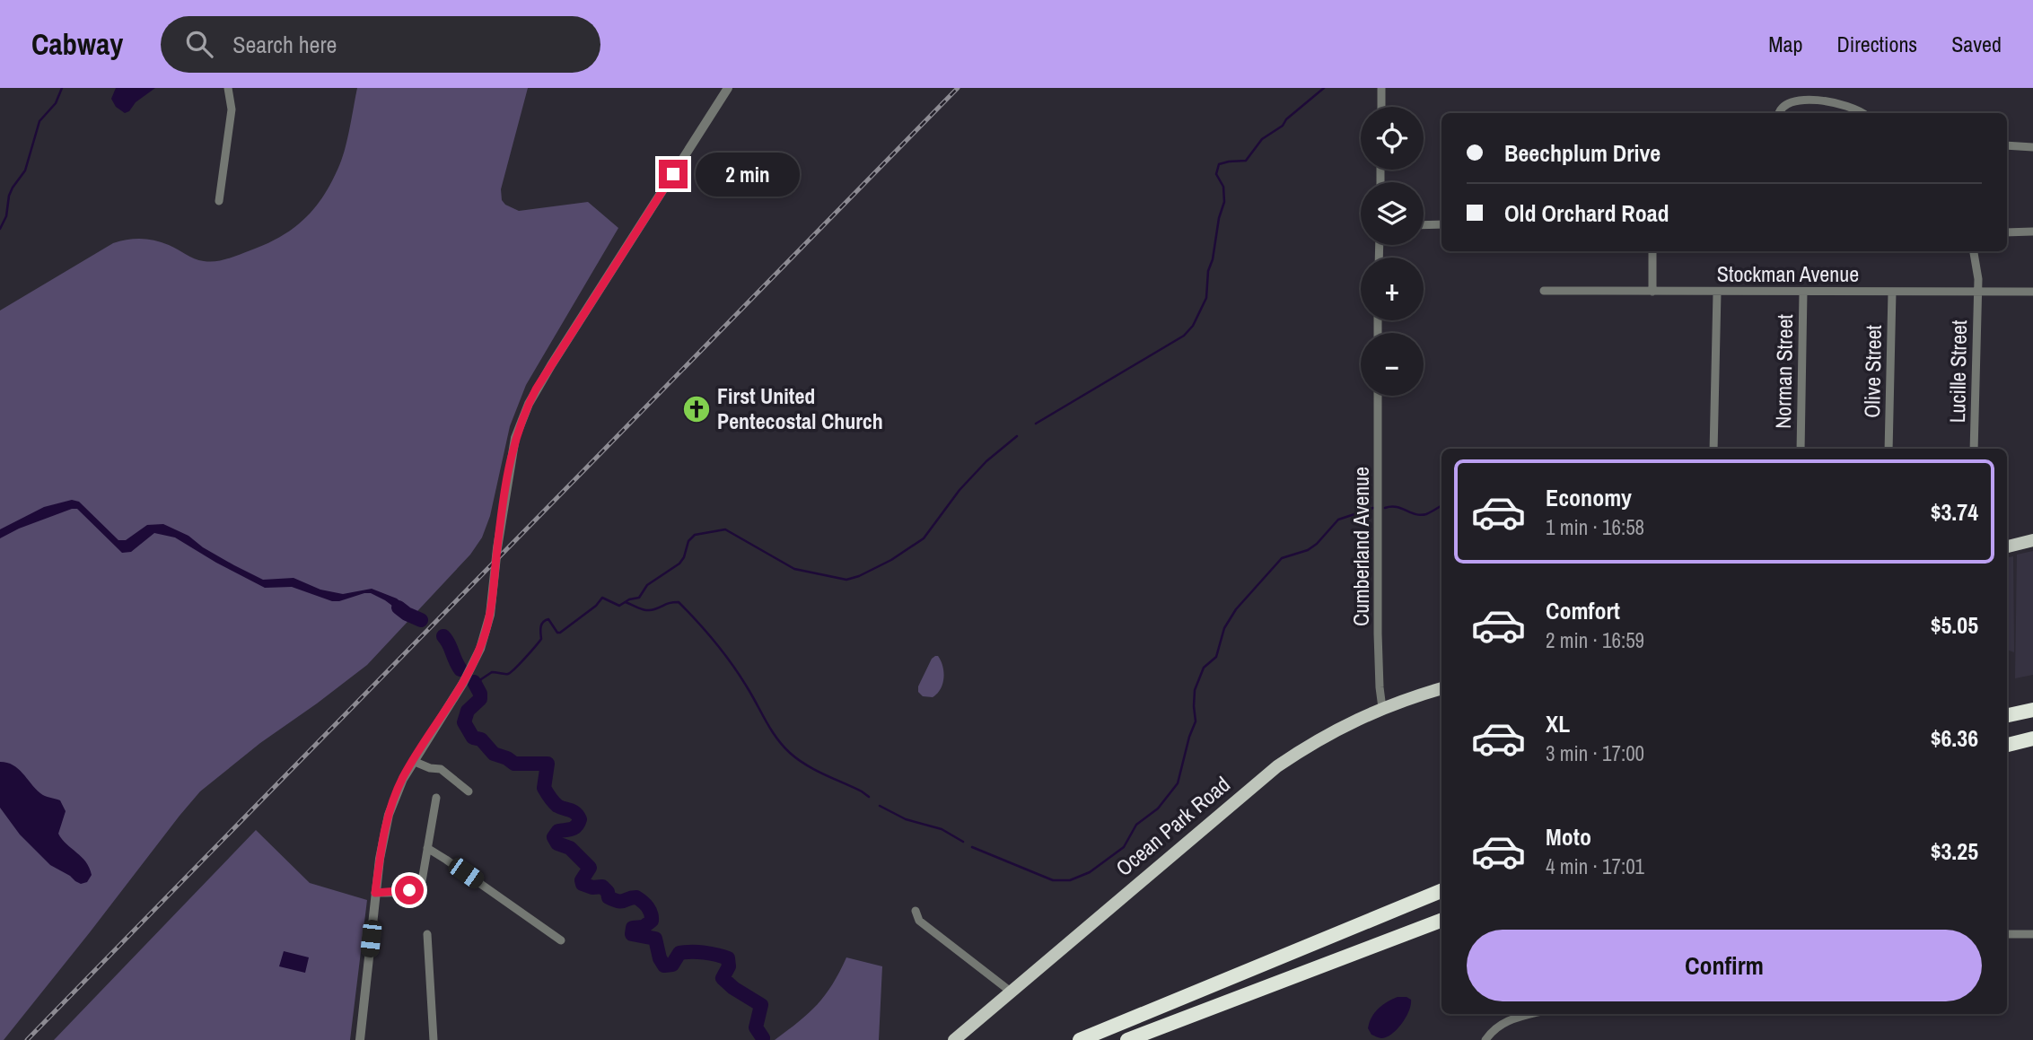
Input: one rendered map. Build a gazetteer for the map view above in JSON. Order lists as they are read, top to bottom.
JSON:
{
  "streets": {
    "main road": ["Ocean Park Road"],
    "street": [
      "Stockman Avenue",
      "Norman Street",
      "Olive Street",
      "Lucille Street",
      "Cumberland Avenue"
    ]
  },
  "crossings": [
    ["Stockman Avenue", "Norman Street"],
    ["Stockman Avenue", "Olive Street"],
    ["Stockman Avenue", "Lucille Street"],
    ["Cumberland Avenue", "Ocean Park Road"]
  ],
  "places": {
    "church": ["First United Pentecostal Church"]
  },
  "page": {
    "header": "Cabway",
    "search": "Search here",
    "nav": ["Map", "Directions", "Saved"],
    "map_buttons": ["+", "−"],
    "banner": ["Beechplum Drive", "Old Orchard Road"],
    "bubble": "2 min",
    "list": [
      {
        "name": "Economy",
        "note": "1 min · 16:58",
        "value": "$3.74"
      },
      {
        "name": "Comfort",
        "note": "2 min · 16:59",
        "value": "$5.05"
      },
      {
        "name": "XL",
        "note": "3 min · 17:00",
        "value": "$6.36"
      },
      {
        "name": "Moto",
        "note": "4 min · 17:01",
        "value": "$3.25"
      }
    ],
    "buttons": "Confirm"
  }
}
